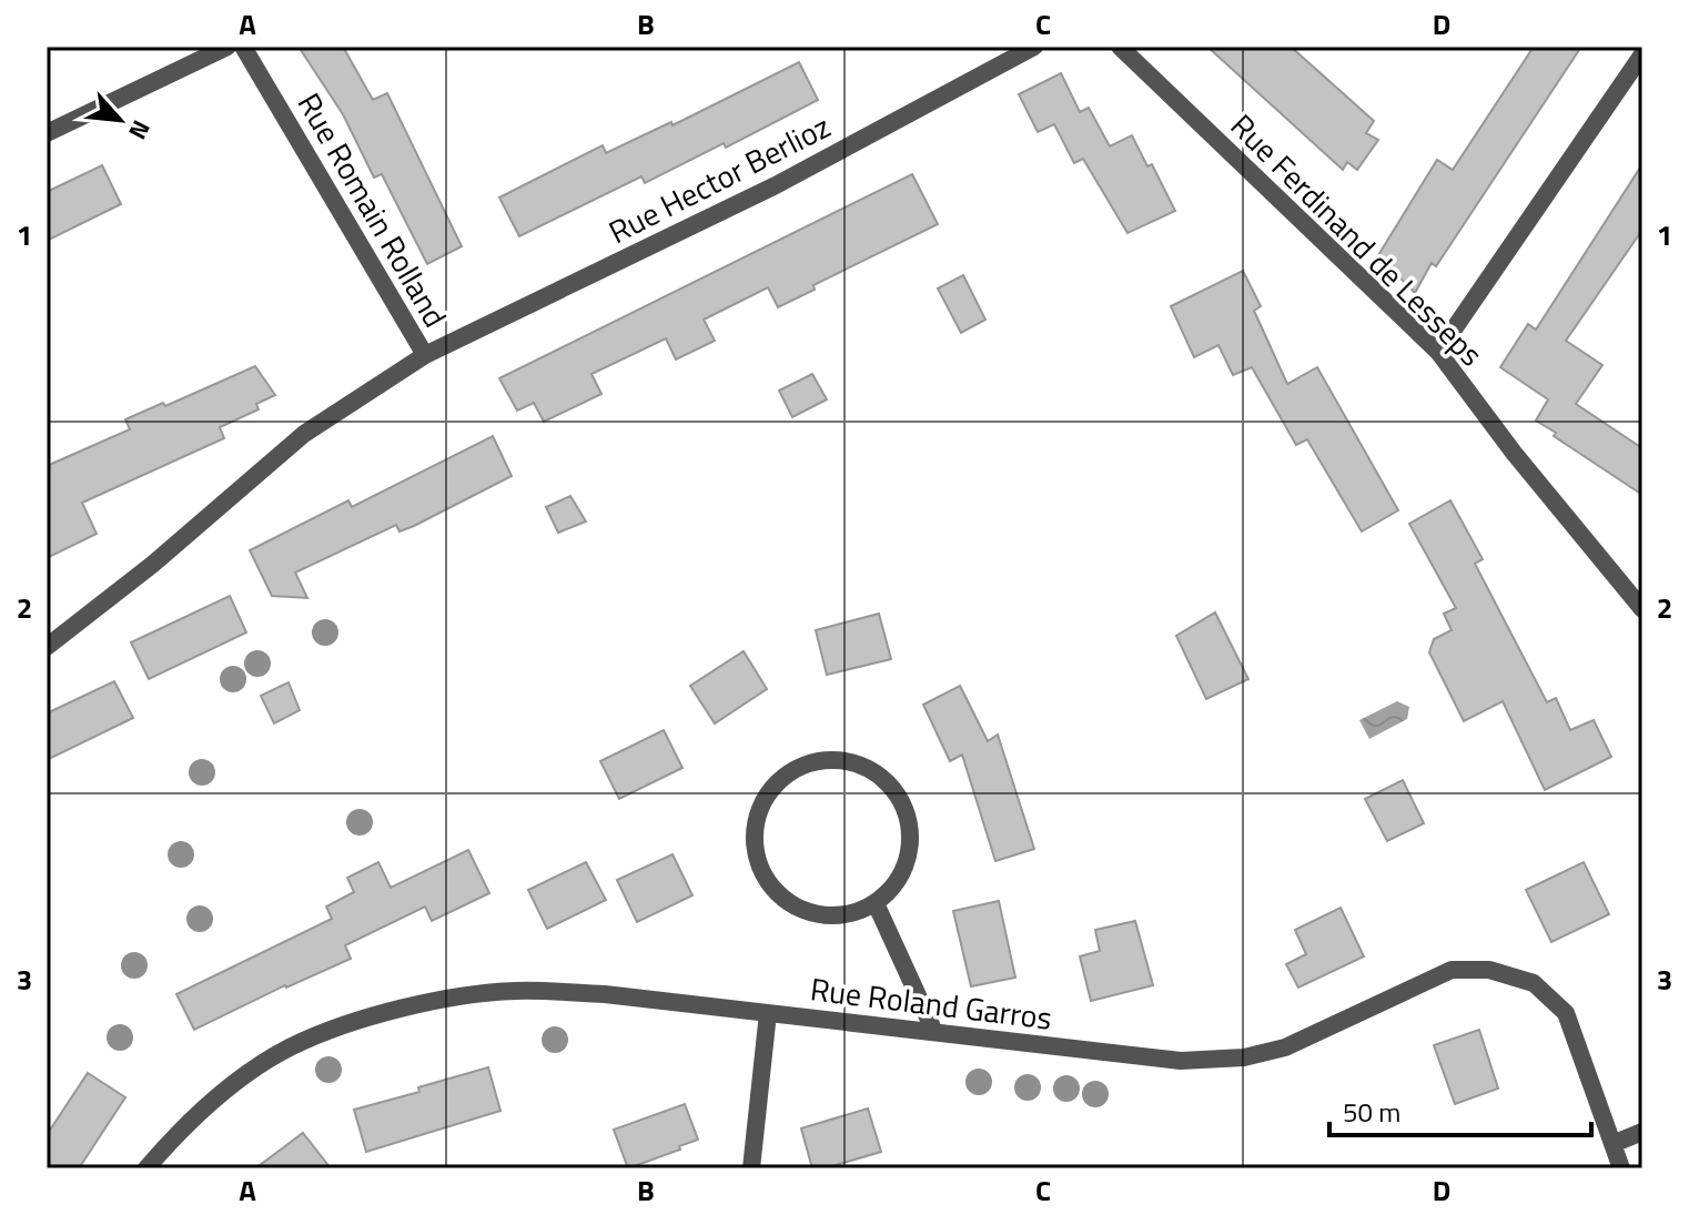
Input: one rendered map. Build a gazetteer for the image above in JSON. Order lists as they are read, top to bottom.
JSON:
{
  "streets": {
    "street": [
      "Rue Hector Berlioz",
      "Rue Romain Rolland",
      "Rue Ferdinand de Lesseps",
      "Rue Roland Garros"
    ]
  },
  "crossings": [
    ["Rue Hector Berlioz", "Rue Romain Rolland"]
  ],
  "scale_bar": "50 m",
  "north": "bottom right",
  "grid": {
    "columns": [
      "A",
      "B",
      "C",
      "D"
    ],
    "rows": ["1", "2", "3"]
  }
}
